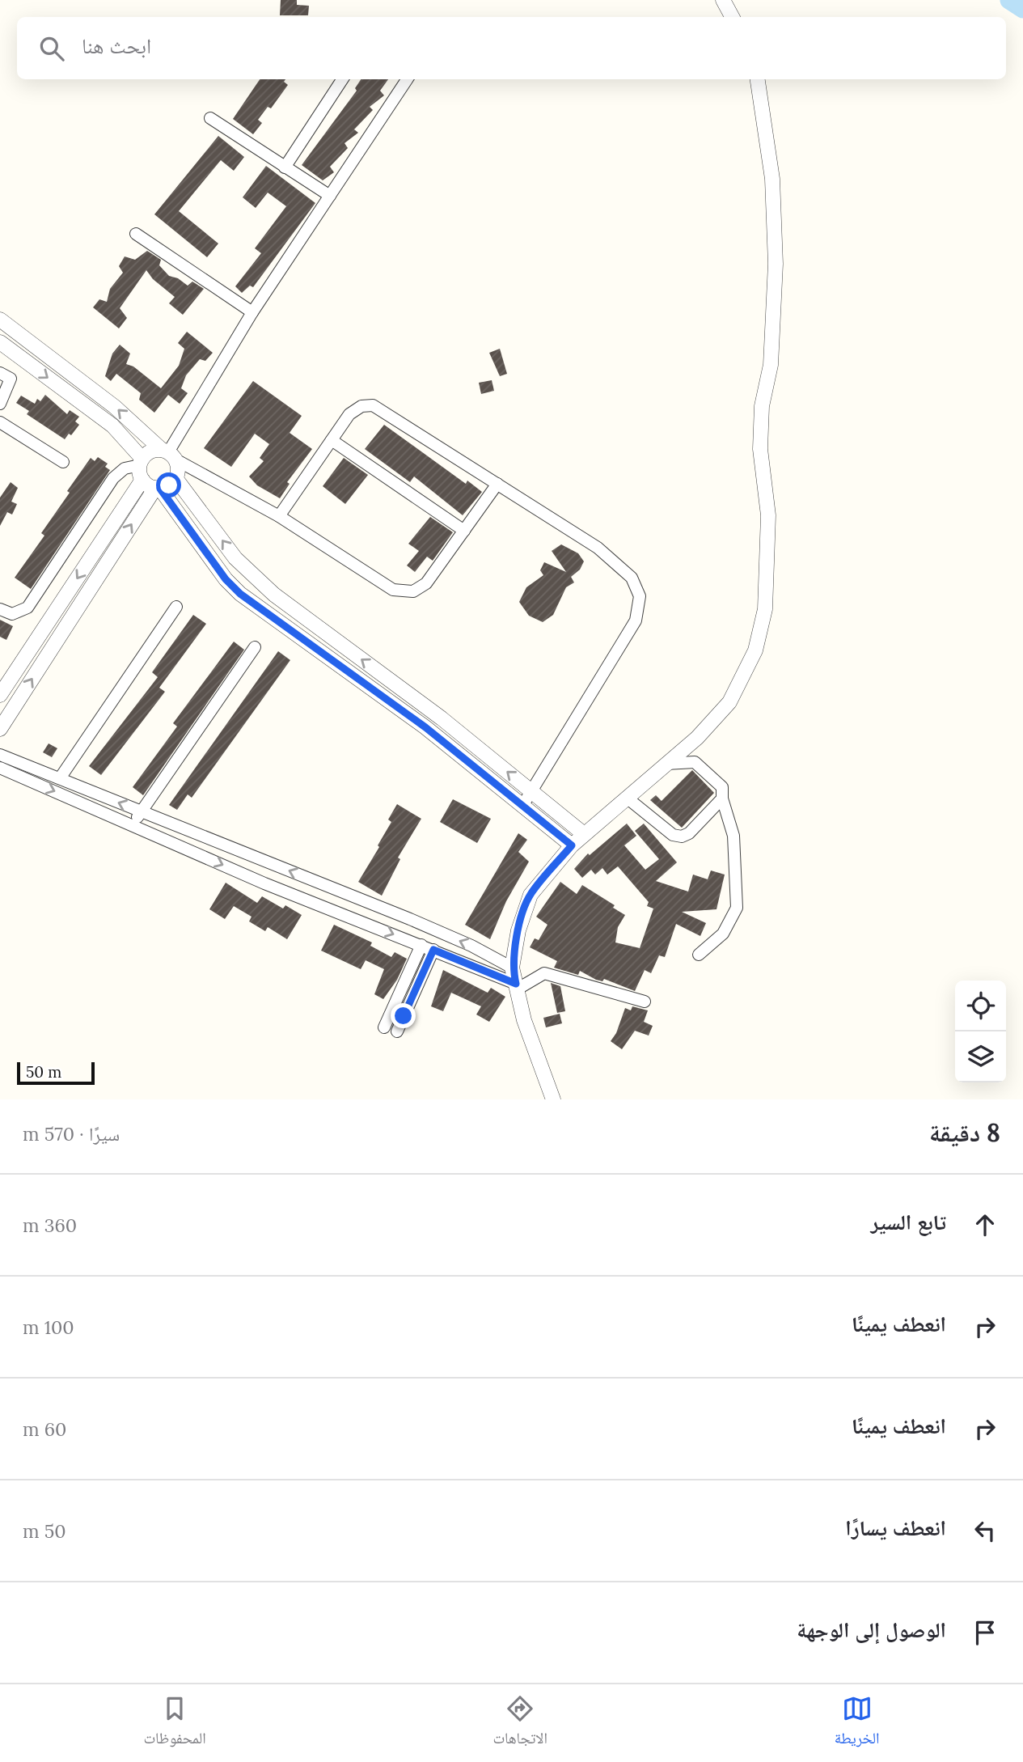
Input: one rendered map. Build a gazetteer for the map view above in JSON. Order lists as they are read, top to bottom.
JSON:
{
  "scale_bar": "50 m",
  "page": {
    "search": "ابحث هنا",
    "scale": "50 m",
    "heading": ["8 دقيقة", "سيرًا · 570 m"],
    "list": [
      ["تابع السير", "360 m"],
      ["انعطف يمينًا", "100 m"],
      ["انعطف يمينًا", "60 m"],
      ["انعطف يسارًا", "50 m"],
      "الوصول إلى الوجهة"
    ],
    "nav": ["الخريطة", "الاتجاهات", "المحفوظات"]
  }
}
